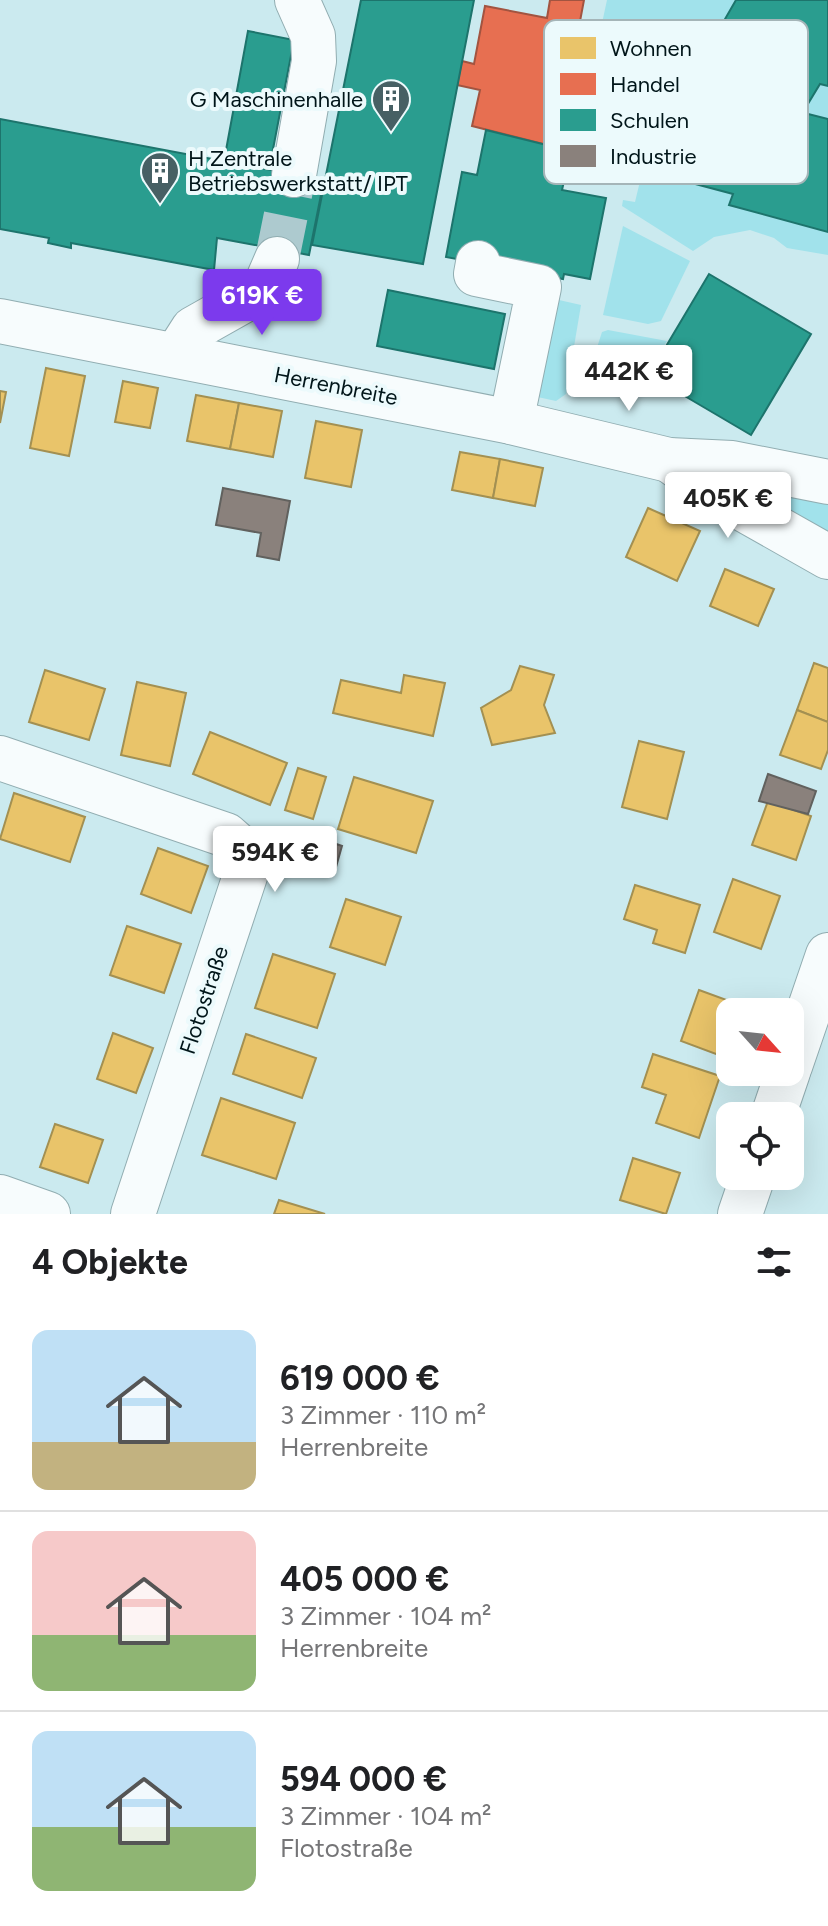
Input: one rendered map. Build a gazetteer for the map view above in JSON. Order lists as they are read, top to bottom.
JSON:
{
  "streets": {
    "street": ["Herrenbreite", "Flotostraße"]
  },
  "places": {
    "building": ["G Maschinenhalle", "H Zentrale Betriebswerkstatt/ IPT"]
  },
  "legend": [
    "Wohnen",
    "Handel",
    "Schulen",
    "Industrie"
  ],
  "north": "bottom right",
  "page": {
    "price": [
      "619K €",
      "442K €",
      "405K €",
      "594K €"
    ],
    "heading": "4 Objekte",
    "list": [
      {
        "name": "619 000 €",
        "note": "3 Zimmer · 110 m² · Herrenbreite"
      },
      {
        "name": "405 000 €",
        "note": "3 Zimmer · 104 m² · Herrenbreite"
      },
      {
        "name": "594 000 €",
        "note": "3 Zimmer · 104 m² · Flotostraße"
      }
    ]
  }
}
